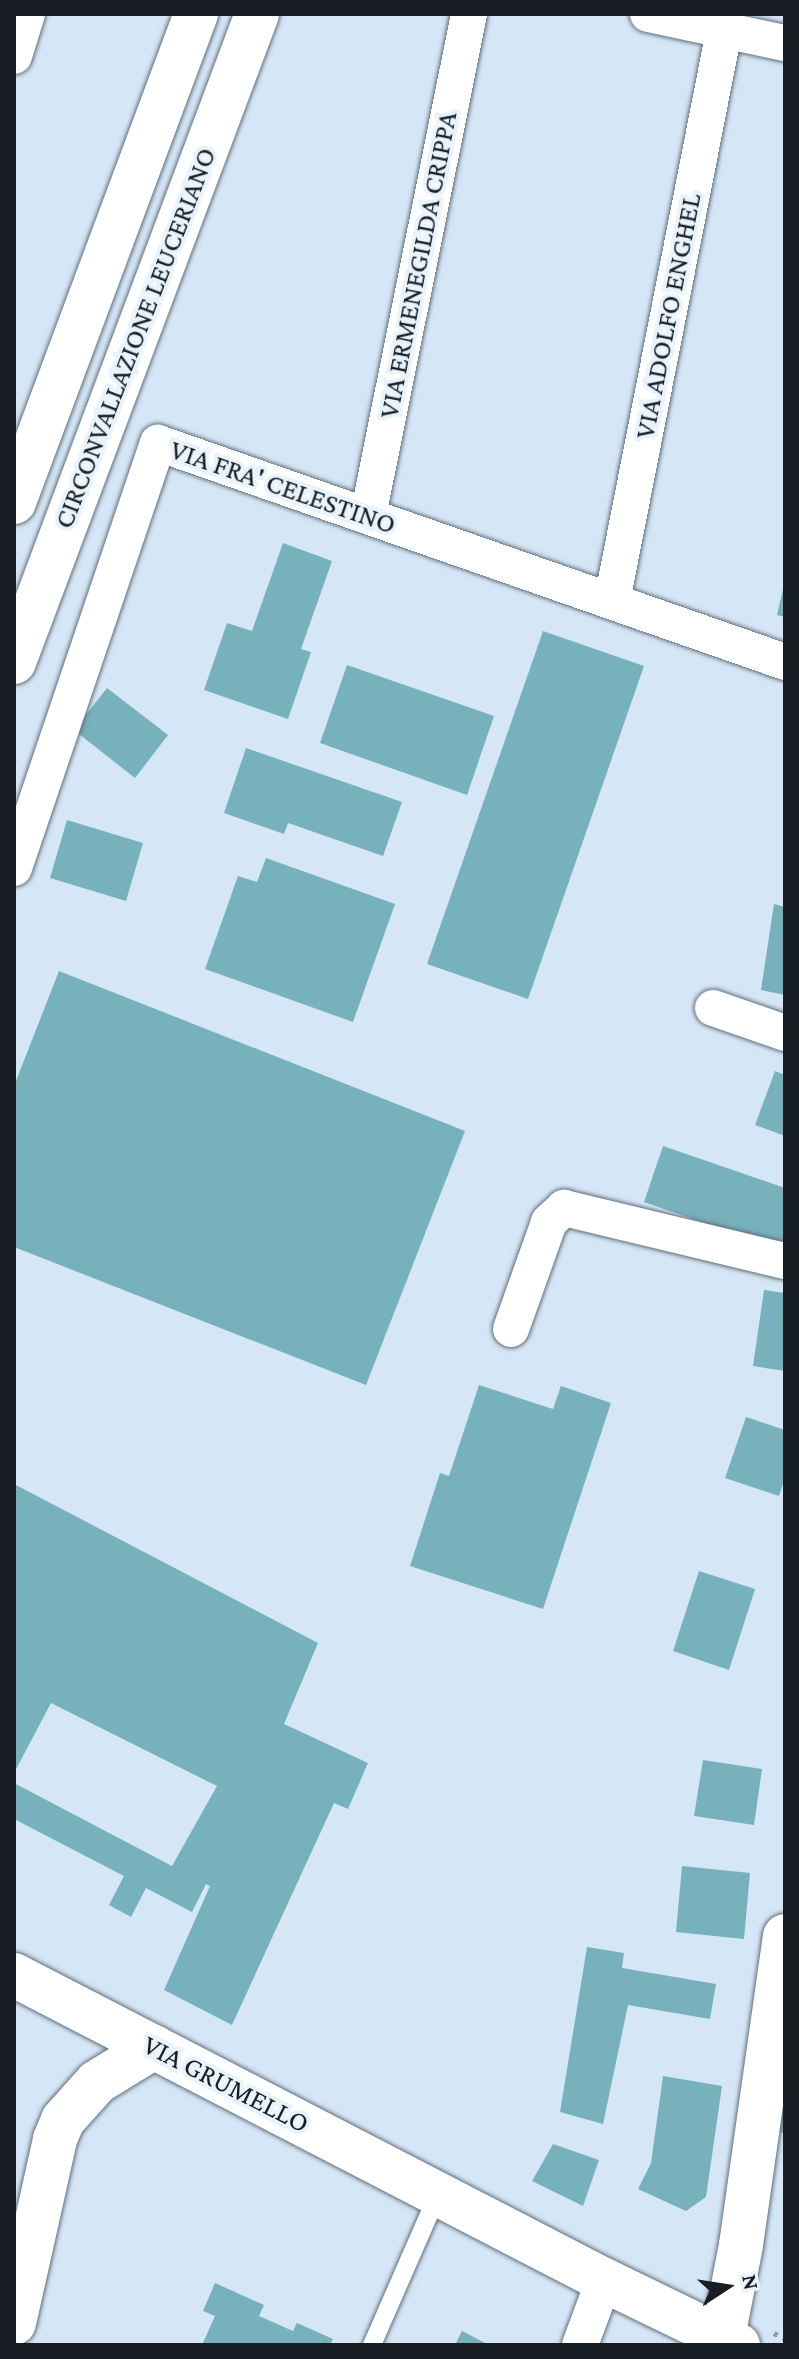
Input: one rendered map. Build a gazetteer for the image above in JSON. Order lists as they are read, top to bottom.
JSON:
{
  "streets": {
    "main road": ["CIRCONVALLAZIONE LEUCERIANO", "VIA GRUMELLO"],
    "street": ["VIA ERMENEGILDA CRIPPA", "VIA ADOLFO ENGHEL", "VIA FRA' CELESTINO"]
  },
  "crossings": [
    ["VIA ERMENEGILDA CRIPPA", "VIA FRA' CELESTINO"],
    ["VIA ADOLFO ENGHEL", "VIA FRA' CELESTINO"]
  ],
  "north": "right"
}
